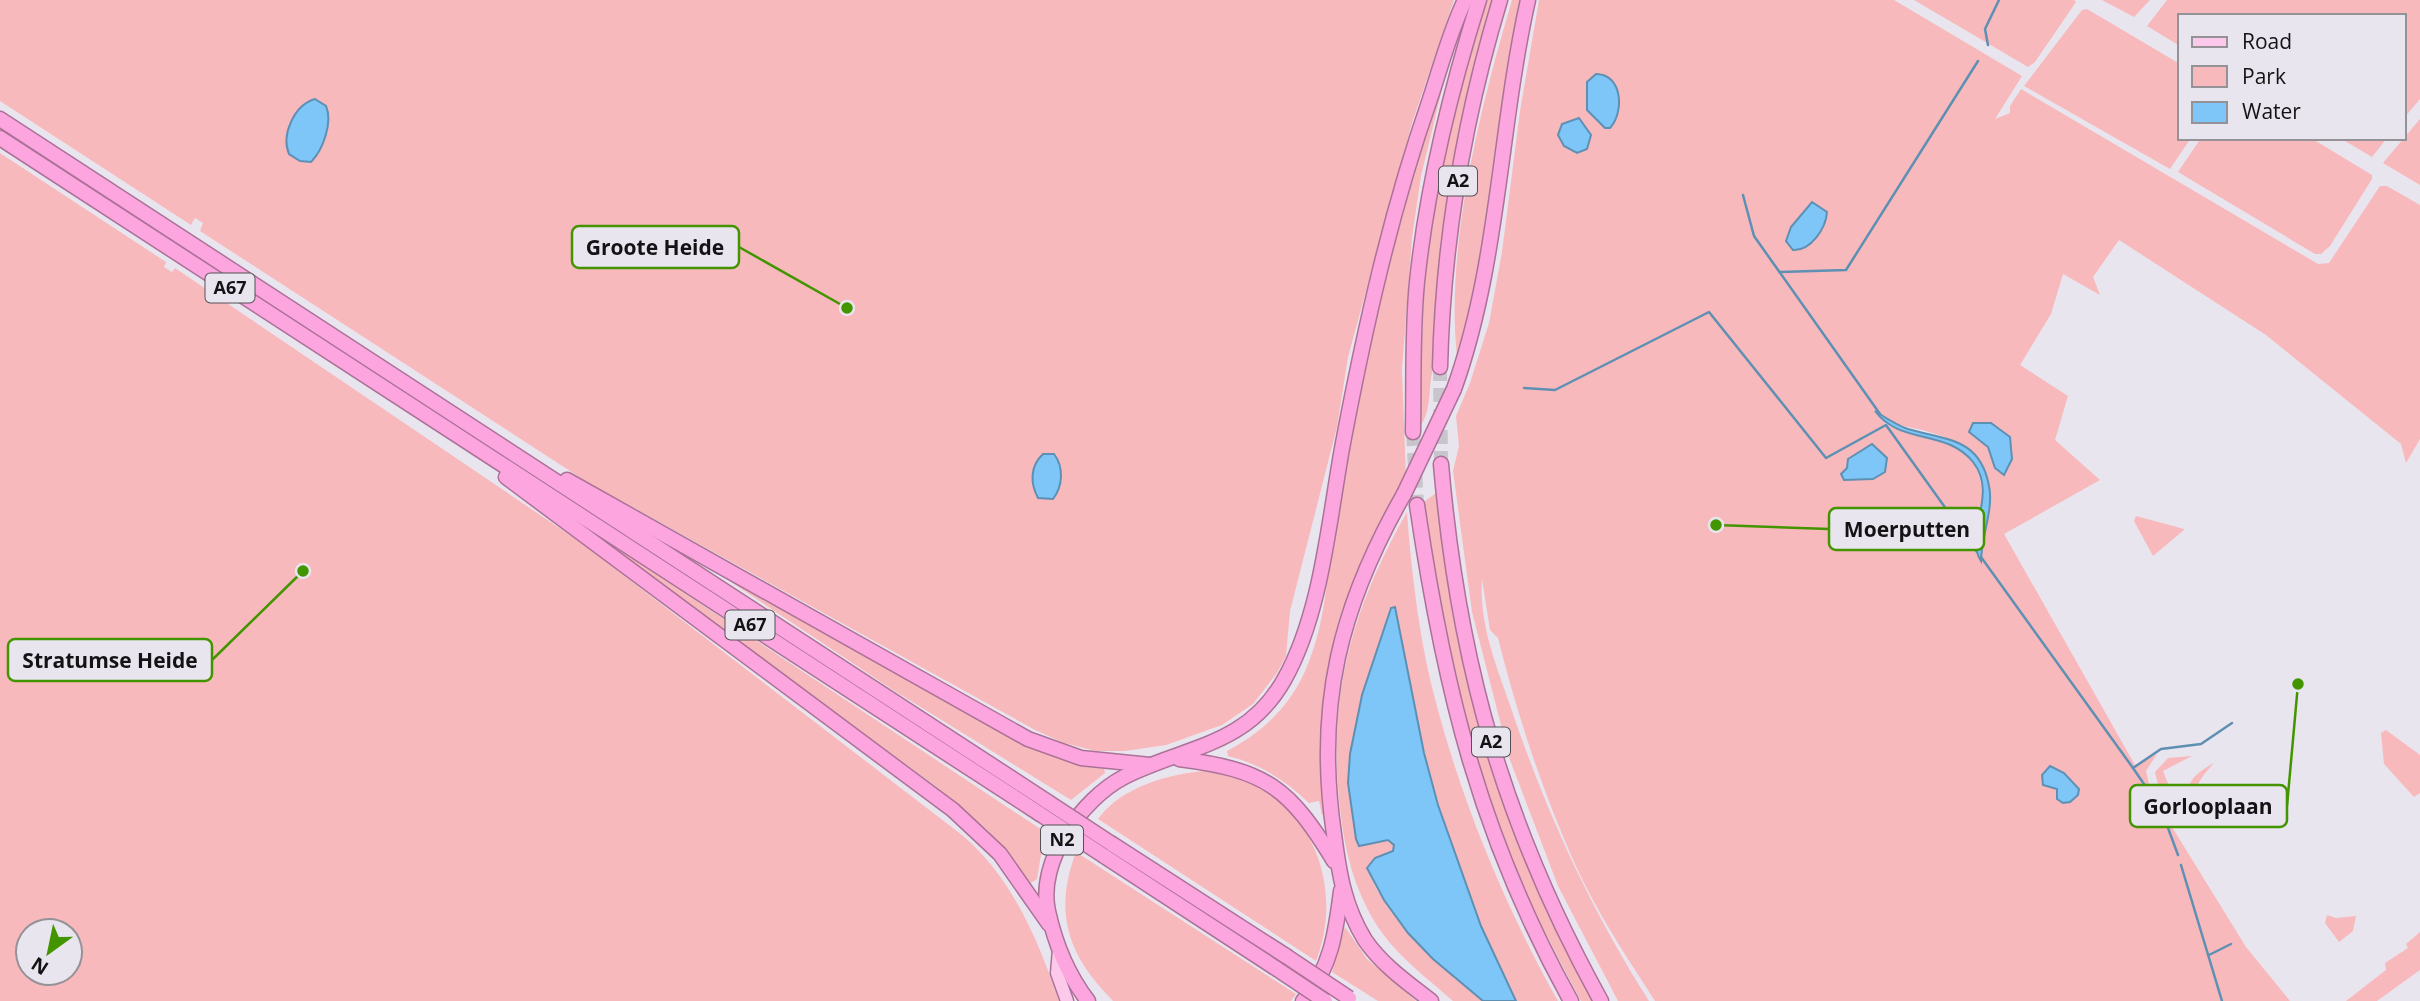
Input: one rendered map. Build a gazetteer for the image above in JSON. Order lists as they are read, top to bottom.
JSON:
{
  "streets": {
    "highway": ["A2", "A67", "N2"]
  },
  "crossings": [
    ["A2", "N2"],
    ["A67", "N2"]
  ],
  "places": [
    "Groote Heide",
    "Moerputten",
    "Stratumse Heide",
    "Gorlooplaan"
  ],
  "legend": ["Road", "Park", "Water"],
  "north": "bottom left"
}
